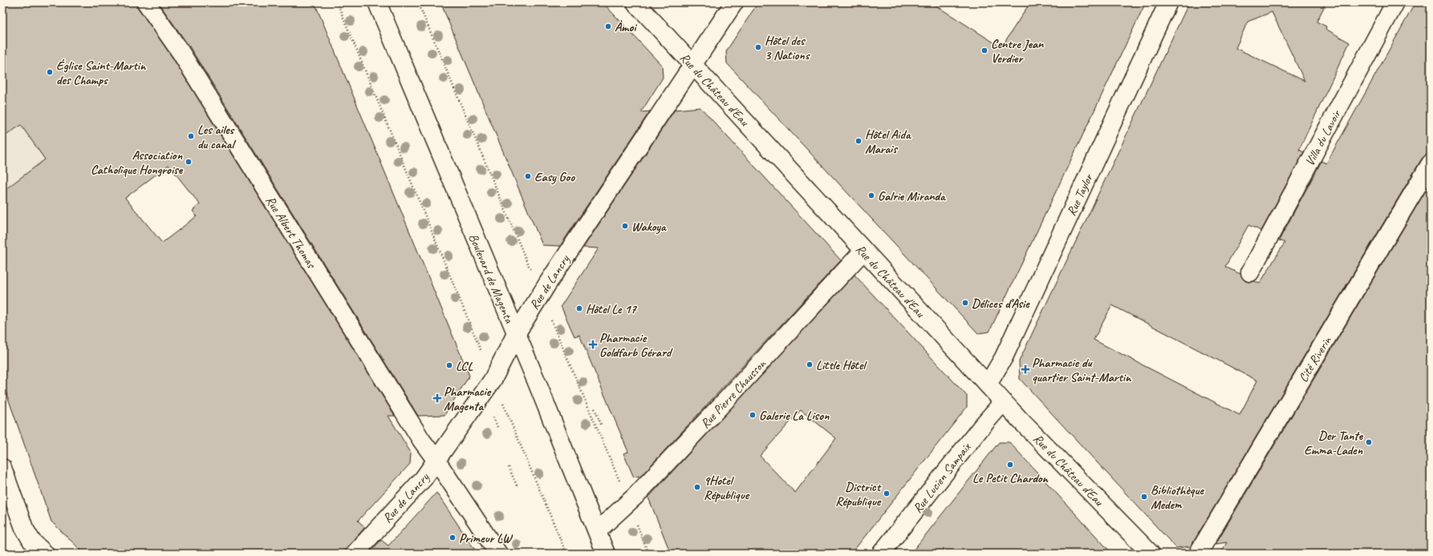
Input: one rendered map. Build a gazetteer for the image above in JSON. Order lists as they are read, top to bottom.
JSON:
{
  "streets": {
    "street": [
      "Rue du Château d'Eau",
      "Villa du Lavoir",
      "Rue Taylor",
      "Rue Albert Thomas",
      "Boulevard de Magenta",
      "Rue de Lancry",
      "Cité Riverin",
      "Rue Pierre Chausson",
      "Rue Lucien Sampaix"
    ]
  },
  "crossings": [
    ["Rue du Château d'Eau", "Rue Taylor"],
    ["Rue du Château d'Eau", "Rue de Lancry"],
    ["Rue du Château d'Eau", "Rue Pierre Chausson"],
    ["Rue du Château d'Eau", "Rue Lucien Sampaix"],
    ["Rue Albert Thomas", "Rue de Lancry"],
    ["Boulevard de Magenta", "Rue de Lancry"],
    ["Boulevard de Magenta", "Rue Pierre Chausson"]
  ],
  "places": {
    "other": [
      "Àmoi",
      "Hôtel des 3 Nations",
      "Centre Jean Verdier",
      "Église Saint-Martin des Champs",
      "Les ailes du canal",
      "Hôtel Aida Marais",
      "Association Catholique Hongroise",
      "Easy Goo",
      "Galrie Miranda",
      "Wakoya",
      "Délices d’Asie",
      "Hôtel Le 17",
      "Little Hôtel",
      "LCL",
      "Galerie La Lison",
      "Der Tante Emma-Laden",
      "Le Petit Chardon",
      "9Hotel République",
      "District République",
      "Bibliothèque Medem",
      "Primeur LW"
    ],
    "health": ["Pharmacie Goldfarb Gérard", "Pharmacie du quartier Saint-Martin", "Pharmacie Magenta"]
  }
}
